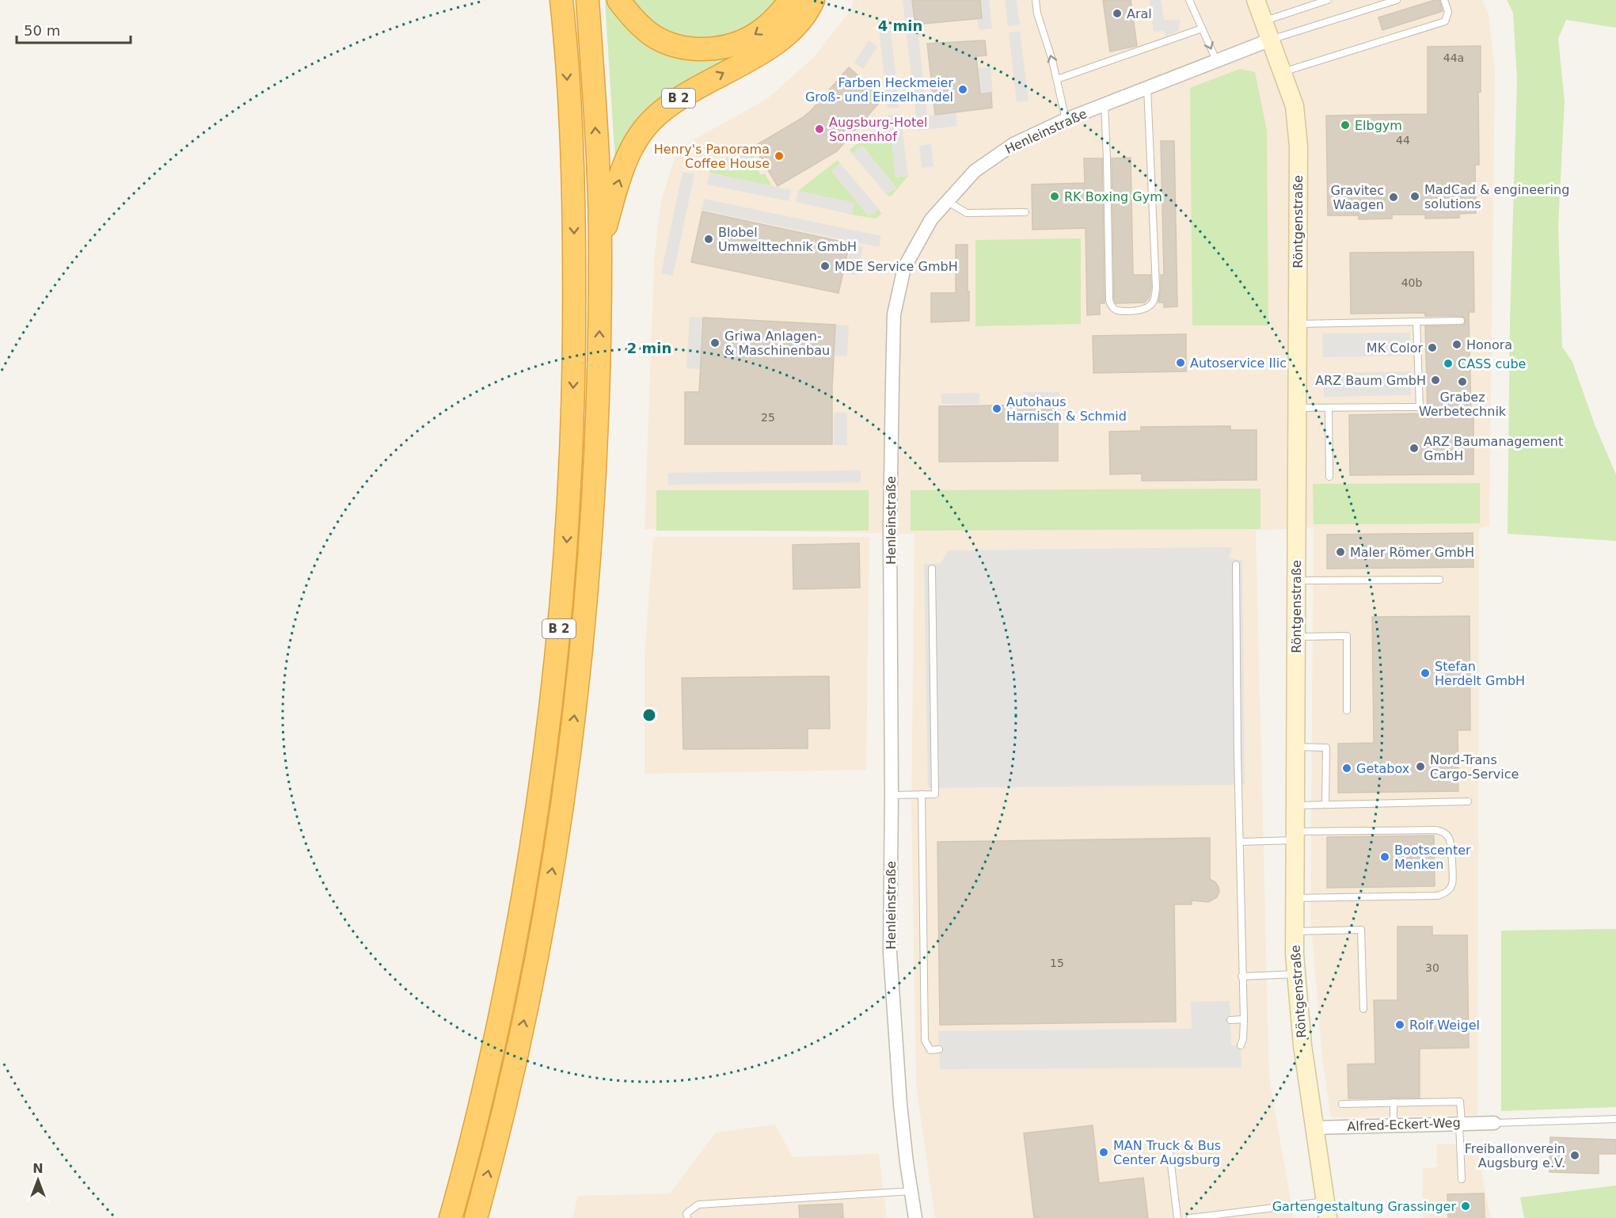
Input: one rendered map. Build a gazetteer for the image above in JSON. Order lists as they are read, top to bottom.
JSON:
{
  "streets": {
    "highway": ["B 2"],
    "street": ["Henleinstraße", "Röntgenstraße", "Alfred-Eckert-Weg"]
  },
  "crossings": [
    ["Henleinstraße", "Röntgenstraße"],
    ["Röntgenstraße", "Alfred-Eckert-Weg"]
  ],
  "places": [
    "Aral",
    "Farben Heckmeier Groß- und Einzelhandel",
    "Elbgym",
    "Augsburg-Hotel Sonnenhof",
    "Henry's Panorama Coffee House",
    "RK Boxing Gym",
    "MadCad & engineering solutions",
    "Gravitec Waagen",
    "Blobel Umwelttechnik GmbH",
    "MDE Service GmbH",
    "Griwa Anlagen- & Maschinenbau",
    "Honora",
    "MK Color",
    "Autoservice Ilic",
    "CASS cube",
    "ARZ Baum GmbH",
    "Grabez Werbetechnik",
    "Autohaus Harnisch & Schmid",
    "ARZ Baumanagement GmbH",
    "Maler Römer GmbH",
    "Stefan Herdelt GmbH",
    "Nord-Trans Cargo-Service",
    "Getabox",
    "Bootscenter Menken",
    "Rolf Weigel",
    "MAN Truck & Bus Center Augsburg",
    "Freiballonverein Augsburg e.V.",
    "Gartengestaltung Grassinger"
  ],
  "house_numbers": [
    "44a",
    "44",
    "40b",
    "25",
    "15",
    "30"
  ],
  "scale_bar": "50 m",
  "north": "top",
  "rings": ["4 min", "2 min"]
}
